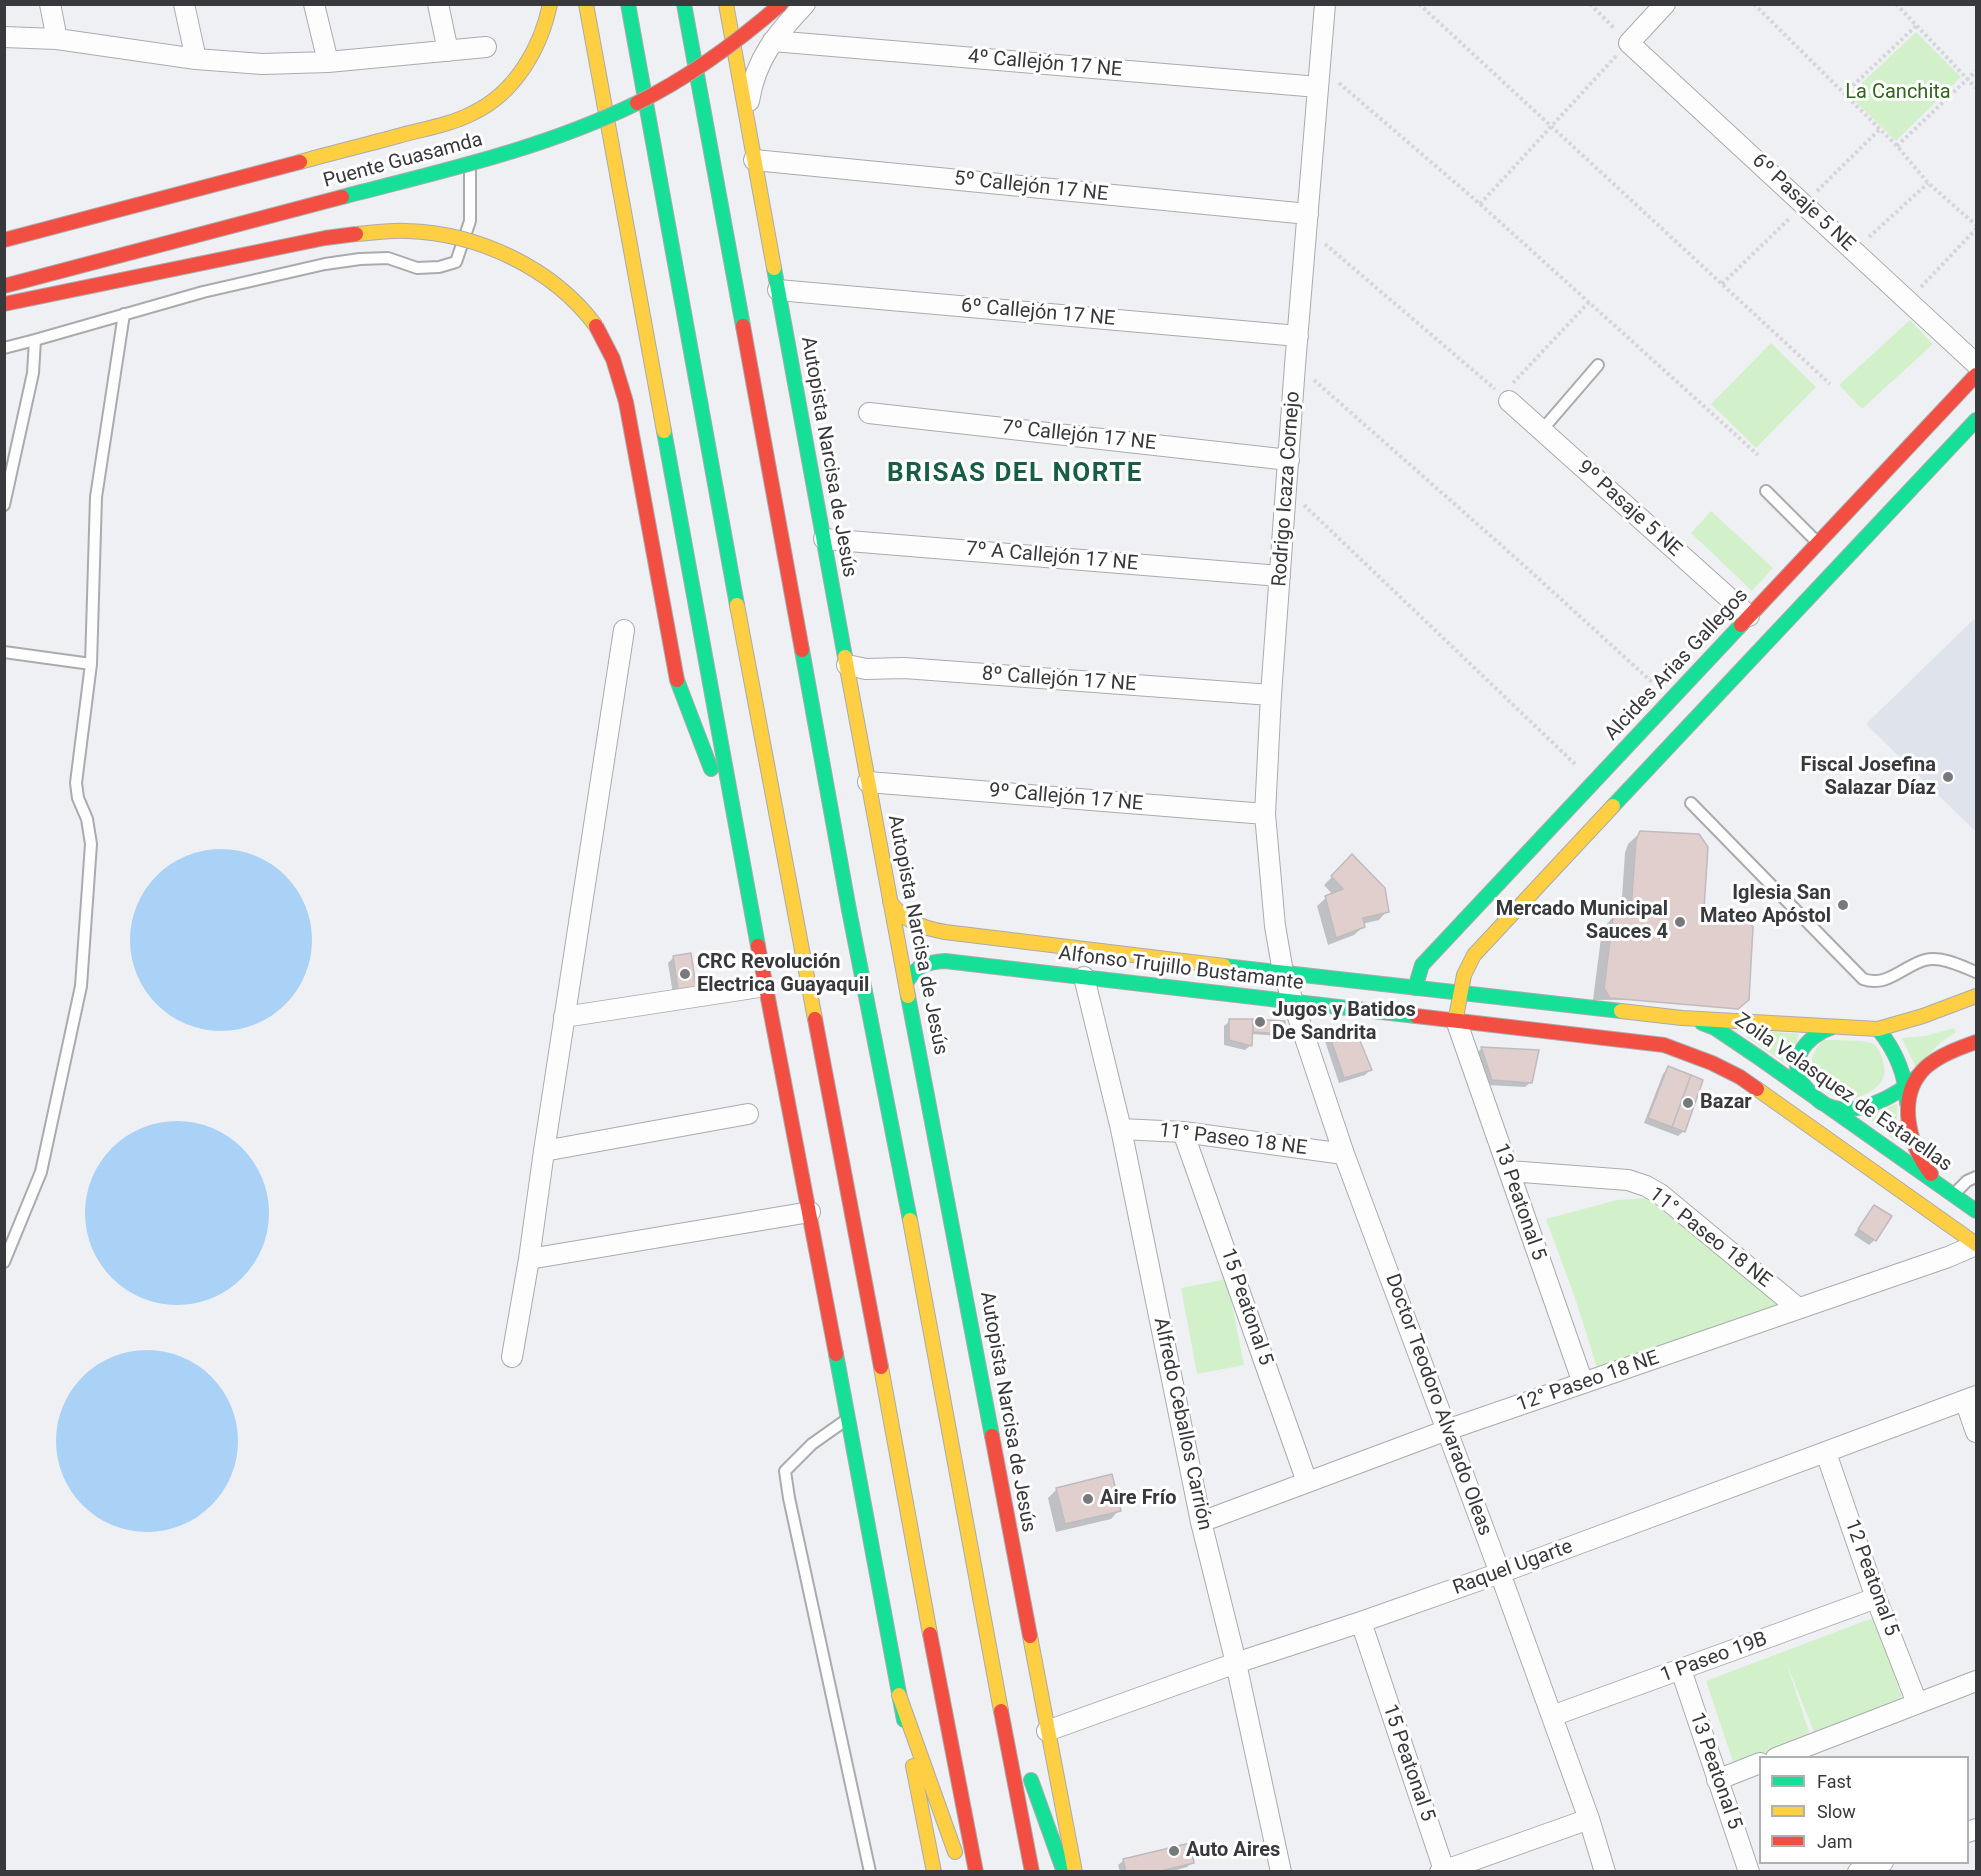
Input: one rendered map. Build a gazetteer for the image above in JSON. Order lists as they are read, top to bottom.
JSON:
{
  "streets": {
    "main road": [
      "Puente Guasamda",
      "Autopista Narcisa de Jesús",
      "Alcides Arias Gallegos",
      "Alfonso Trujillo Bustamante",
      "Zoila Velasquez de Estarellas"
    ],
    "street": [
      "4º Callejón 17 NE",
      "5º Callejón 17 NE",
      "6º Pasaje 5 NE",
      "6º Callejón 17 NE",
      "7º Callejón 17 NE",
      "Rodrigo Icaza Cornejo",
      "9º Pasaje 5 NE",
      "7º A Callejón 17 NE",
      "8º Callejón 17 NE",
      "9º Callejón 17 NE",
      "11° Paseo 18 NE",
      "13 Peatonal 5",
      "15 Peatonal 5",
      "12° Paseo 18 NE",
      "Doctor Teodoro Alvarado Oleas",
      "Alfredo Ceballos Carrión",
      "Raquel Ugarte",
      "12 Peatonal 5",
      "1 Paseo 19B"
    ]
  },
  "crossings": [
    ["4º Callejón 17 NE", "Rodrigo Icaza Cornejo"],
    ["5º Callejón 17 NE", "Autopista Narcisa de Jesús"],
    ["5º Callejón 17 NE", "Rodrigo Icaza Cornejo"],
    ["6º Callejón 17 NE", "Autopista Narcisa de Jesús"],
    ["6º Callejón 17 NE", "Rodrigo Icaza Cornejo"],
    ["7º Callejón 17 NE", "Rodrigo Icaza Cornejo"],
    ["Autopista Narcisa de Jesús", "7º A Callejón 17 NE"],
    ["Autopista Narcisa de Jesús", "8º Callejón 17 NE"],
    ["Autopista Narcisa de Jesús", "9º Callejón 17 NE"],
    ["Autopista Narcisa de Jesús", "Alfonso Trujillo Bustamante"],
    ["Autopista Narcisa de Jesús", "Raquel Ugarte"],
    ["Rodrigo Icaza Cornejo", "7º A Callejón 17 NE"],
    ["Rodrigo Icaza Cornejo", "8º Callejón 17 NE"],
    ["Rodrigo Icaza Cornejo", "9º Callejón 17 NE"],
    ["Rodrigo Icaza Cornejo", "Alfonso Trujillo Bustamante"],
    ["Rodrigo Icaza Cornejo", "Doctor Teodoro Alvarado Oleas"],
    ["9º Pasaje 5 NE", "Alcides Arias Gallegos"],
    ["Alcides Arias Gallegos", "Alfonso Trujillo Bustamante"],
    ["Alfonso Trujillo Bustamante", "Zoila Velasquez de Estarellas"],
    ["Alfonso Trujillo Bustamante", "13 Peatonal 5"],
    ["Alfonso Trujillo Bustamante", "12° Paseo 18 NE"],
    ["Alfonso Trujillo Bustamante", "Doctor Teodoro Alvarado Oleas"],
    ["Alfonso Trujillo Bustamante", "Alfredo Ceballos Carrión"],
    ["11° Paseo 18 NE", "13 Peatonal 5"],
    ["11° Paseo 18 NE", "15 Peatonal 5"],
    ["11° Paseo 18 NE", "12° Paseo 18 NE"],
    ["11° Paseo 18 NE", "Doctor Teodoro Alvarado Oleas"],
    ["11° Paseo 18 NE", "Alfredo Ceballos Carrión"],
    ["13 Peatonal 5", "12° Paseo 18 NE"],
    ["13 Peatonal 5", "1 Paseo 19B"],
    ["15 Peatonal 5", "12° Paseo 18 NE"],
    ["15 Peatonal 5", "Raquel Ugarte"],
    ["12° Paseo 18 NE", "Doctor Teodoro Alvarado Oleas"],
    ["12° Paseo 18 NE", "Alfredo Ceballos Carrión"],
    ["Doctor Teodoro Alvarado Oleas", "Raquel Ugarte"],
    ["Doctor Teodoro Alvarado Oleas", "1 Paseo 19B"],
    ["Alfredo Ceballos Carrión", "Raquel Ugarte"],
    ["Raquel Ugarte", "12 Peatonal 5"],
    ["12 Peatonal 5", "1 Paseo 19B"]
  ],
  "districts": ["BRISAS DEL NORTE"],
  "parks": ["La Canchita"],
  "places": [
    "Fiscal Josefina Salazar Díaz",
    "Iglesia San Mateo Apóstol",
    "Mercado Municipal Sauces 4",
    "CRC Revolución Electrica Guayaquil",
    "Jugos y Batidos De Sandrita",
    "Bazar",
    "Aire Frío",
    "Auto Aires"
  ],
  "legend": ["Fast", "Slow", "Jam"]
}
